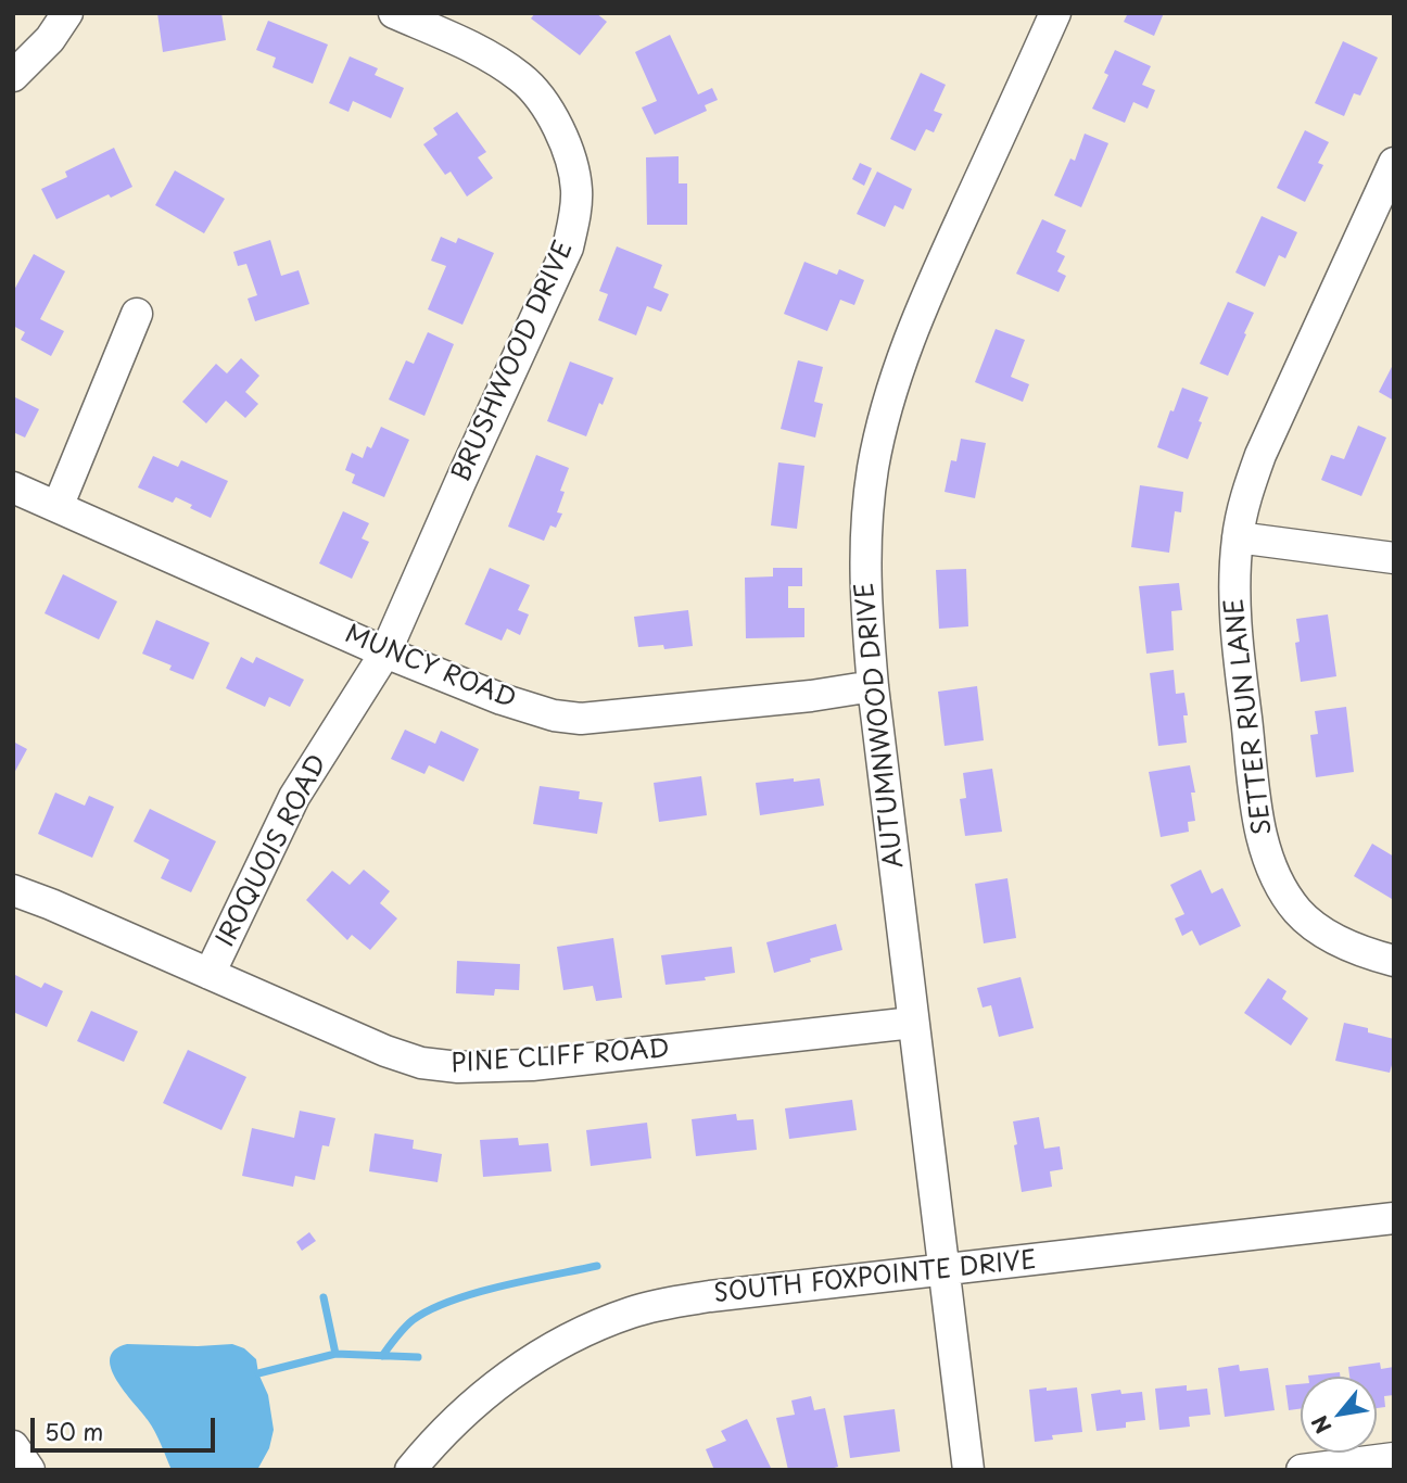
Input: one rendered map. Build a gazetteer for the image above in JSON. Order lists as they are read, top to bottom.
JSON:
{
  "streets": {
    "street": [
      "BRUSHWOOD DRIVE",
      "MUNCY ROAD",
      "SETTER RUN LANE",
      "AUTUMNWOOD DRIVE",
      "IROQUOIS ROAD",
      "PINE CLIFF ROAD",
      "SOUTH FOXPOINTE DRIVE"
    ]
  },
  "crossings": [
    ["BRUSHWOOD DRIVE", "MUNCY ROAD"],
    ["BRUSHWOOD DRIVE", "IROQUOIS ROAD"],
    ["MUNCY ROAD", "AUTUMNWOOD DRIVE"],
    ["MUNCY ROAD", "IROQUOIS ROAD"],
    ["AUTUMNWOOD DRIVE", "PINE CLIFF ROAD"],
    ["AUTUMNWOOD DRIVE", "SOUTH FOXPOINTE DRIVE"],
    ["IROQUOIS ROAD", "PINE CLIFF ROAD"]
  ],
  "scale_bar": "50 m",
  "north": "bottom left"
}
